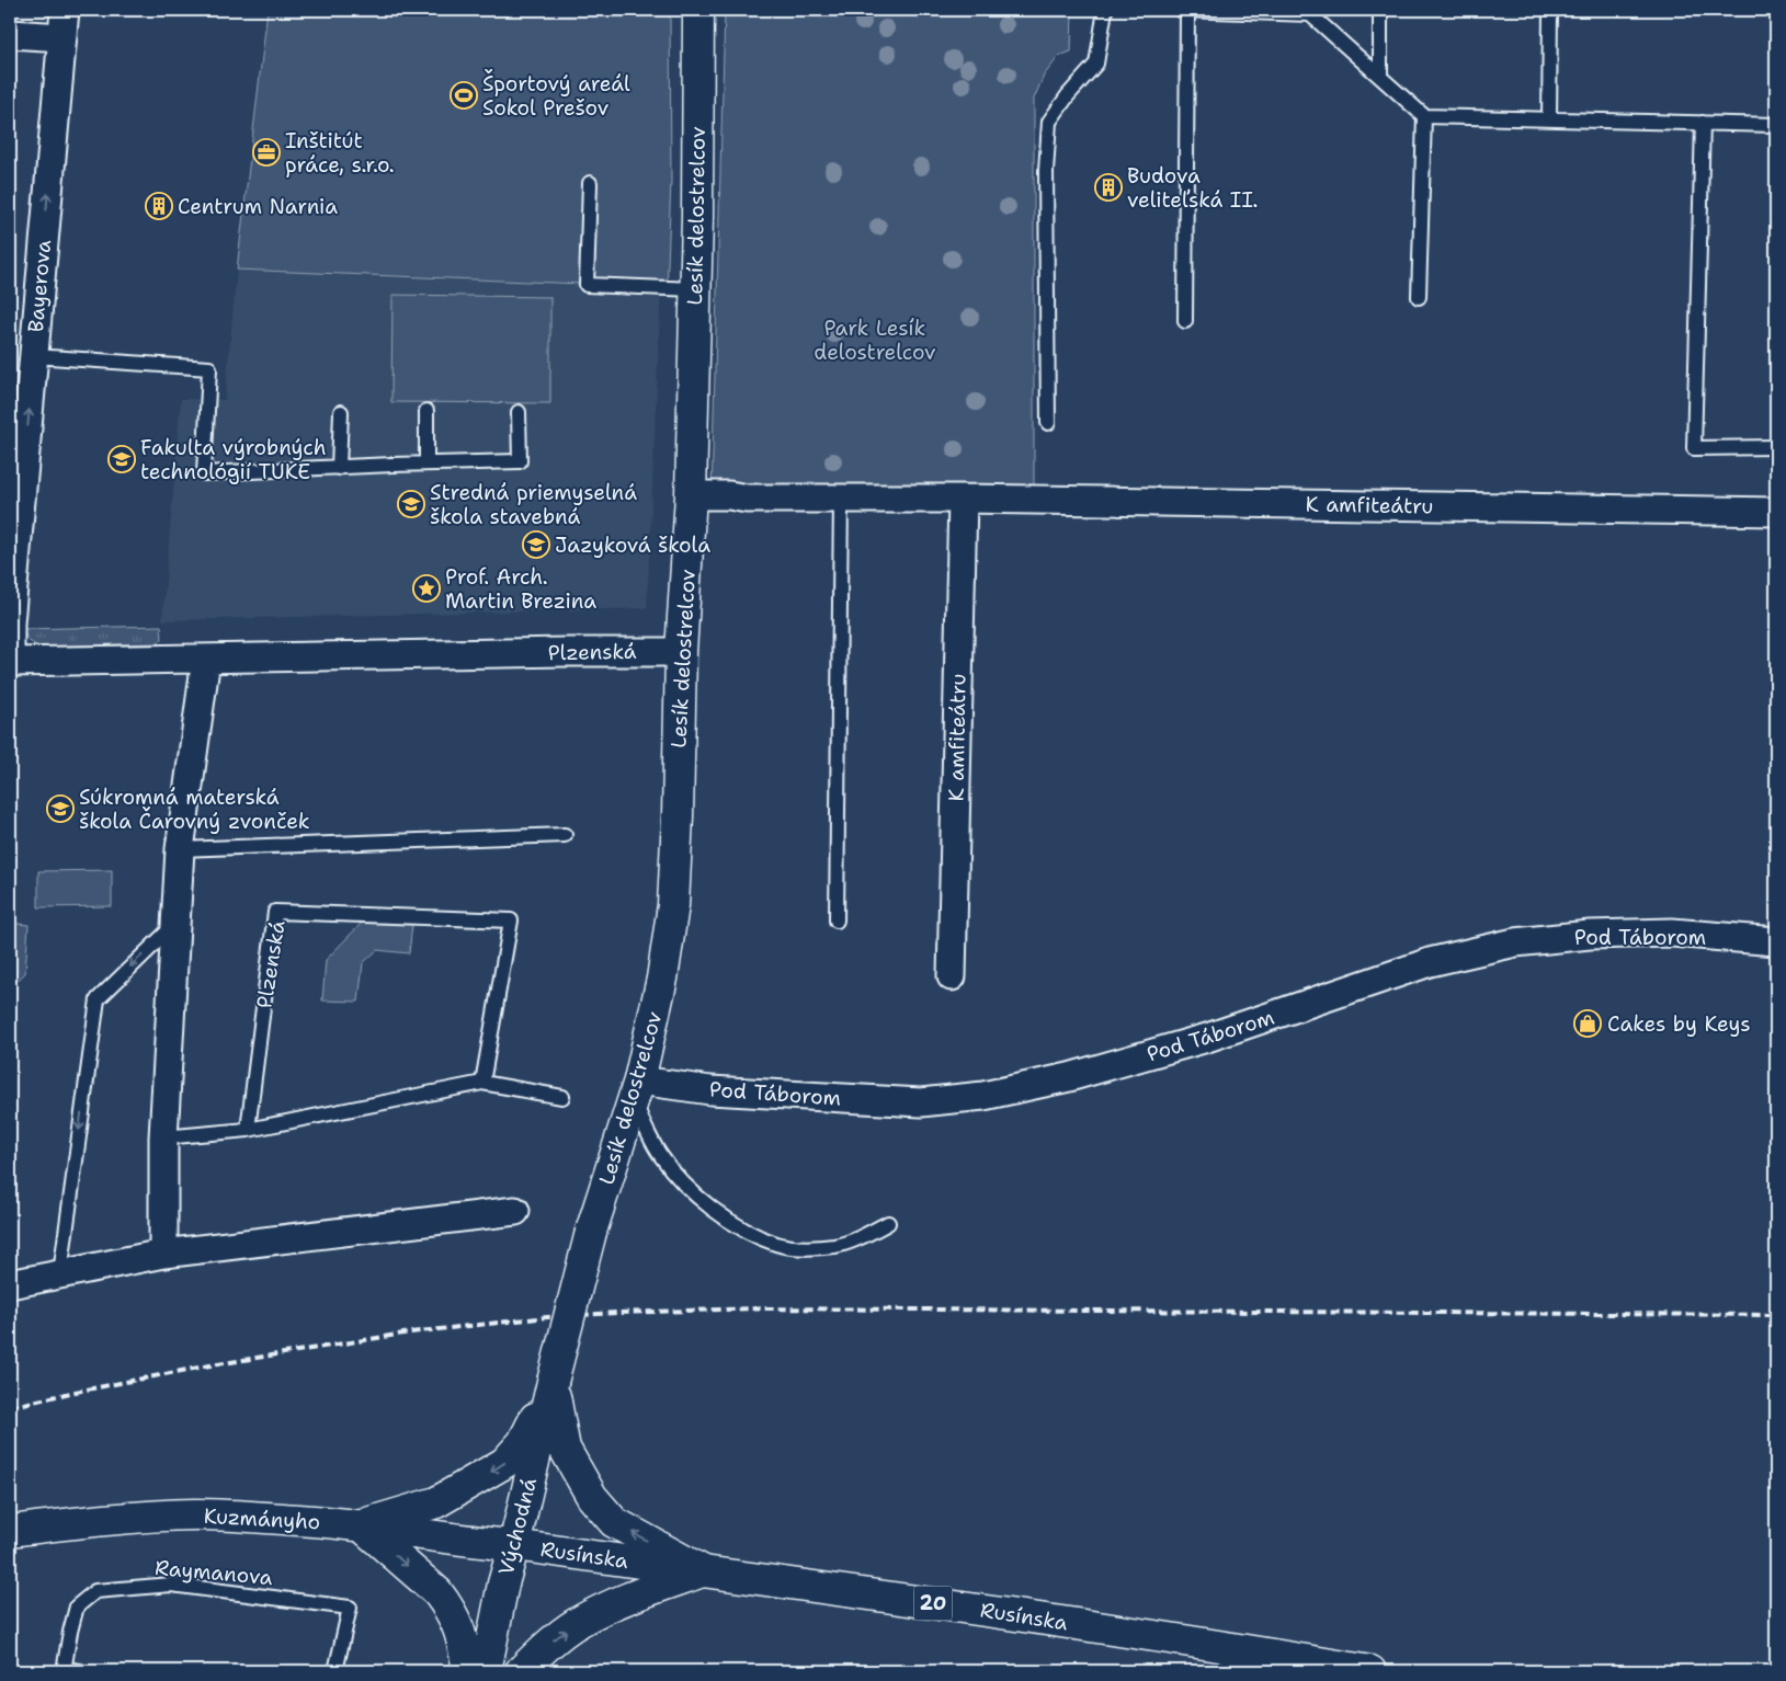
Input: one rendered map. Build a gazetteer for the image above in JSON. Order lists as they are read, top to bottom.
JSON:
{
  "streets": {
    "street": [
      "Lesík delostrelcov",
      "Bayerova",
      "K amfiteátru",
      "Plzenská",
      "Pod Táborom",
      "Kuzmányho",
      "Východná",
      "Rusínska",
      "20"
    ],
    "lane": ["Raymanova"]
  },
  "crossings": [
    ["Lesík delostrelcov", "K amfiteátru"],
    ["Lesík delostrelcov", "Plzenská"],
    ["Lesík delostrelcov", "Pod Táborom"],
    ["Lesík delostrelcov", "Východná"],
    ["Bayerova", "Plzenská"],
    ["Kuzmányho", "Východná"],
    ["Kuzmányho", "Rusínska"],
    ["Východná", "Rusínska"],
    ["Rusínska", "20"]
  ],
  "one_way": ["Bayerova"],
  "parks": ["Park Lesík delostrelcov"],
  "places": {
    "sports": ["Športový areál Sokol Prešov"],
    "office": ["Inštitút práce, s.r.o."],
    "building": ["Budova veliteľská II.", "Centrum Narnia"],
    "school or university": [
      "Fakulta výrobných technológií TUKE",
      "Stredná priemyselná škola stavebná",
      "Jazyková škola",
      "Súkromná materská škola Čarovný zvonček"
    ],
    "place": ["Prof. Arch. Martin Brezina"],
    "shop": ["Cakes by Keys"]
  }
}
